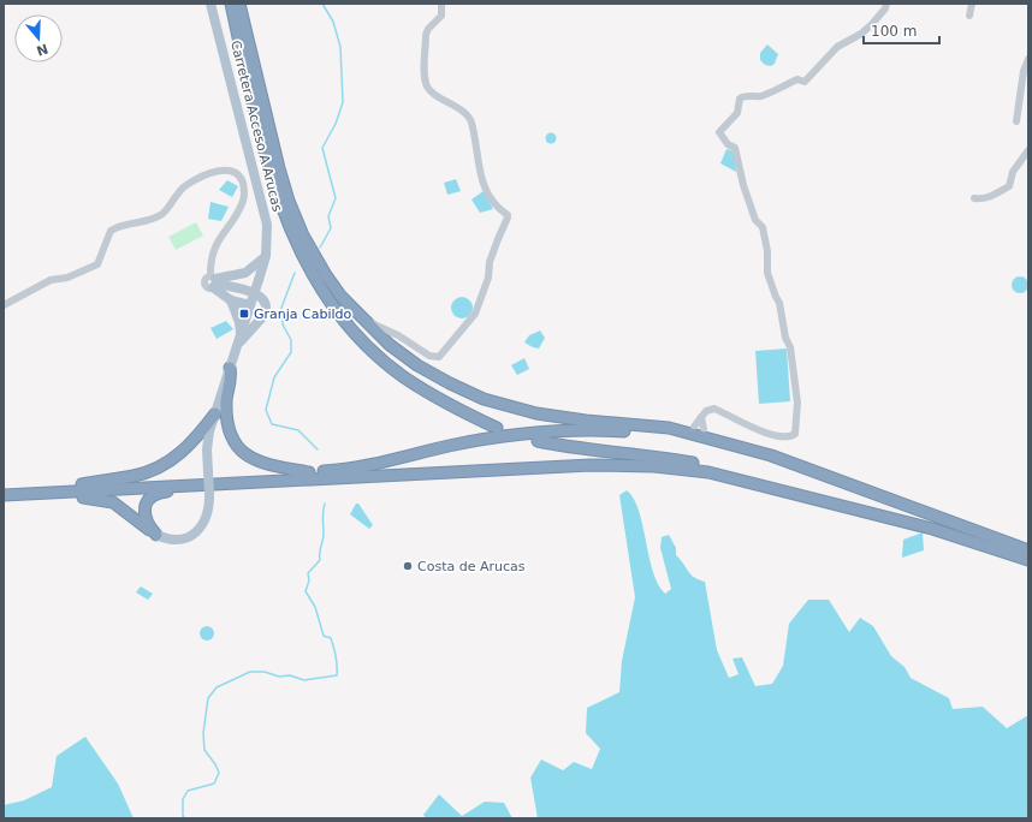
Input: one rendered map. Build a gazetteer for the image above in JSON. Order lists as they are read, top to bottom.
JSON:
{
  "streets": {
    "main road": ["Carretera Acceso A Arucas"]
  },
  "places": {
    "transit": ["Granja Cabildo"],
    "other": ["Costa de Arucas"]
  },
  "scale_bar": "100 m",
  "north": "bottom"
}
